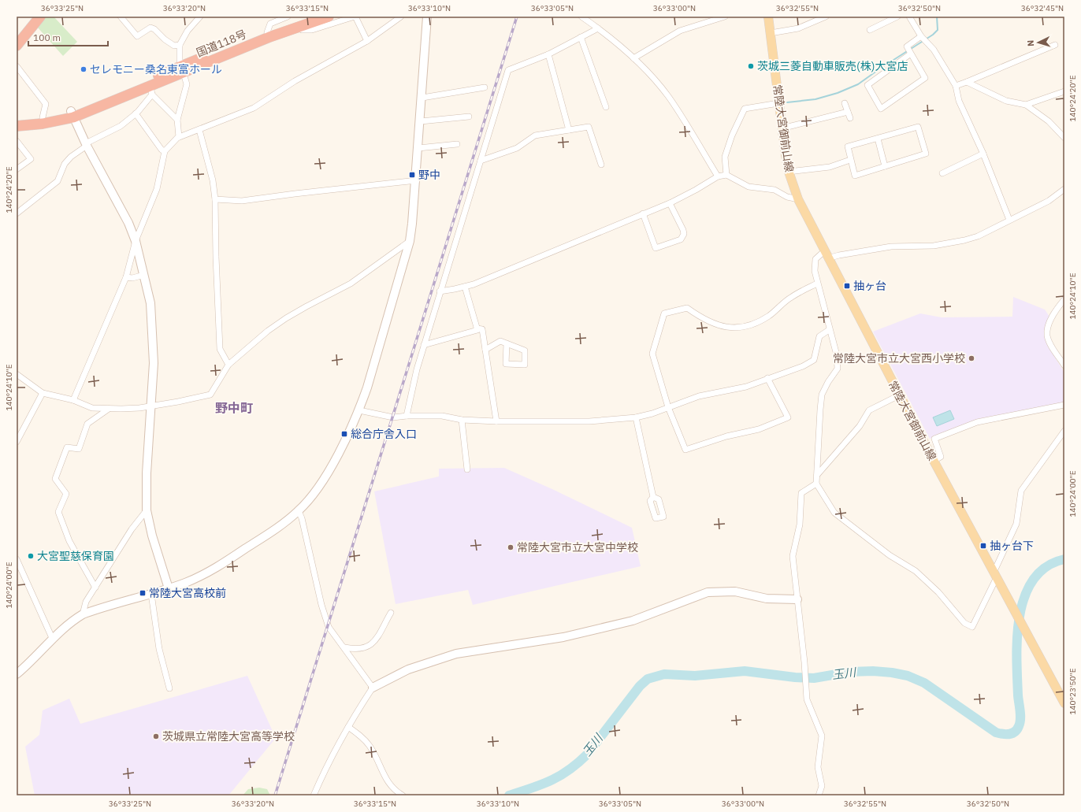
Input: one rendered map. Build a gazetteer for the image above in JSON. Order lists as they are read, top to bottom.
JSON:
{
  "streets": {
    "highway": ["国道118号"],
    "main road": ["常陸大宮御前山線"]
  },
  "districts": ["野中町"],
  "water": ["玉川"],
  "places": {
    "other": [
      "茨城三菱自動車販売(株)大宮店",
      "セレモニー桑名東富ホール",
      "常陸大宮市立大宮西小学校",
      "常陸大宮市立大宮中学校",
      "大宮聖慈保育園",
      "茨城県立常陸大宮高等学校"
    ],
    "transit": [
      "野中",
      "抽ヶ台",
      "総合庁舎入口",
      "抽ヶ台下",
      "常陸大宮高校前"
    ]
  },
  "scale_bar": "100 m",
  "north": "left",
  "coordinates": [
    "36°33'25\"N",
    "36°33'20\"N",
    "36°33'15\"N",
    "36°33'10\"N",
    "36°33'05\"N",
    "36°33'00\"N",
    "36°32'55\"N",
    "36°32'50\"N",
    "36°32'45\"N",
    "140°24'20\"E",
    "140°24'10\"E",
    "140°24'00\"E",
    "140°23'50\"E"
  ]
}
